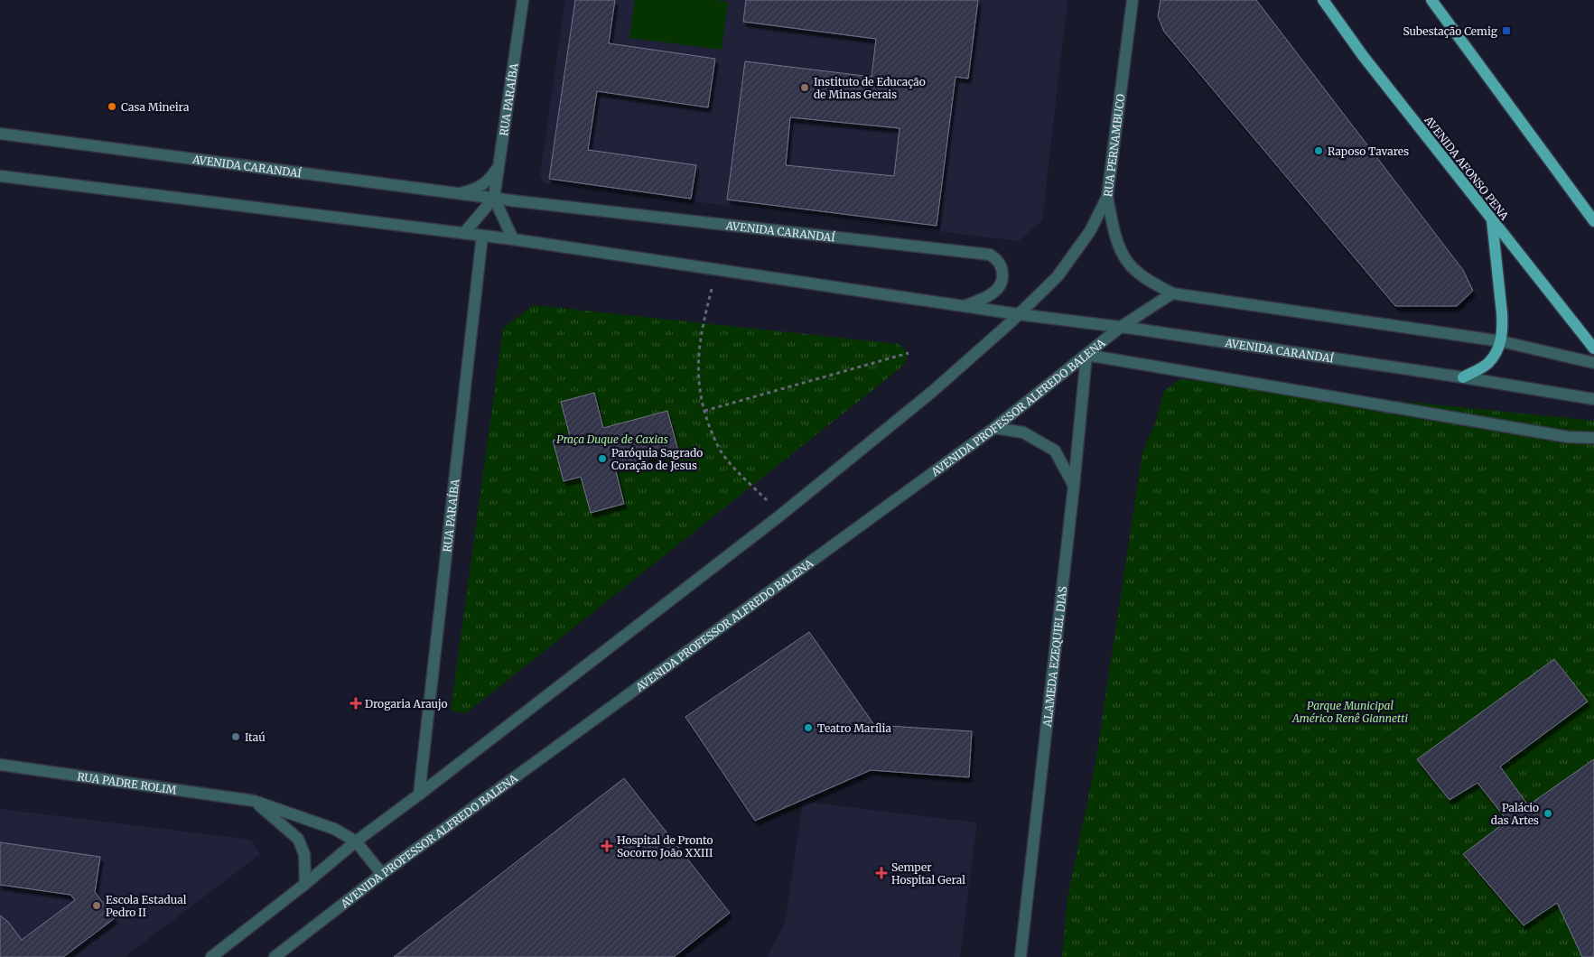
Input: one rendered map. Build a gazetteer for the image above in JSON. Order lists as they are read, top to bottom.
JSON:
{
  "streets": {
    "main road": ["AVENIDA AFONSO PENA"],
    "street": [
      "RUA PARAÍBA",
      "RUA PERNAMBUCO",
      "AVENIDA CARANDAÍ",
      "AVENIDA PROFESSOR ALFREDO BALENA",
      "ALAMEDA EZEQUIEL DIAS",
      "RUA PADRE ROLIM"
    ]
  },
  "crossings": [
    ["RUA PARAÍBA", "AVENIDA CARANDAÍ"],
    ["RUA PERNAMBUCO", "AVENIDA CARANDAÍ"],
    ["AVENIDA CARANDAÍ", "AVENIDA PROFESSOR ALFREDO BALENA"],
    ["AVENIDA PROFESSOR ALFREDO BALENA", "ALAMEDA EZEQUIEL DIAS"]
  ],
  "parks": ["Praça Duque de Caxias", "Parque Municipal Américo Renê Giannetti"],
  "places": {
    "transit": ["Subestação Cemig"],
    "other": [
      "Instituto de Educação de Minas Gerais",
      "Casa Mineira",
      "Raposo Tavares",
      "Paróquia Sagrado Coração de Jesus",
      "Teatro Marília",
      "Itaú",
      "Palácio das Artes",
      "Escola Estadual Pedro II"
    ],
    "health": ["Drogaria Araujo", "Hospital de Pronto Socorro João XXIII", "Semper Hospital Geral"]
  }
}
